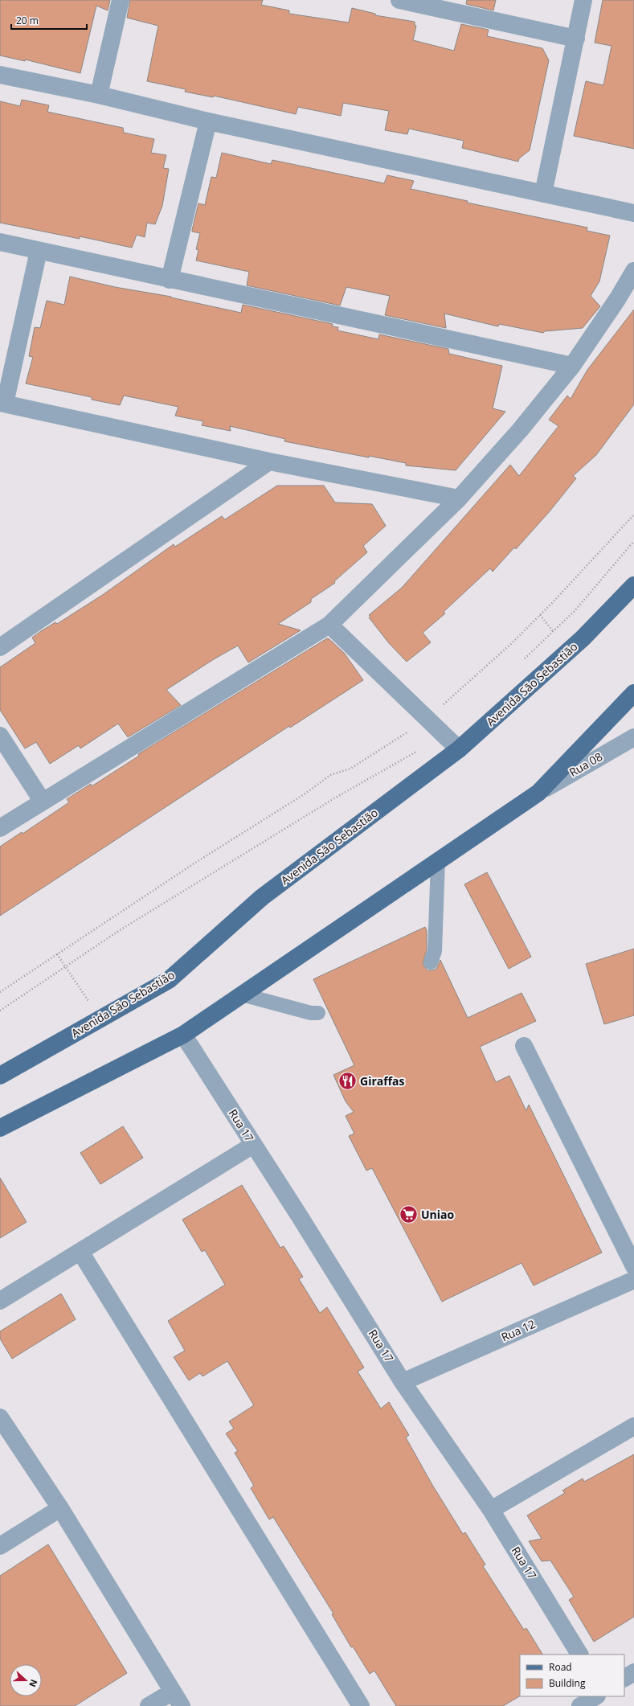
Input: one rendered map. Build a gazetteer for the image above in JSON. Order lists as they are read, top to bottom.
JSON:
{
  "streets": {
    "main road": ["Avenida São Sebastião"],
    "street": ["Rua 08", "Rua 17", "Rua 12"]
  },
  "crossings": [
    ["Rua 17", "Rua 12"]
  ],
  "places": {
    "restaurant": ["Giraffas"],
    "supermarket": ["Uniao"]
  },
  "legend": ["Road", "Building"],
  "scale_bar": "20 m",
  "north": "right"
}
